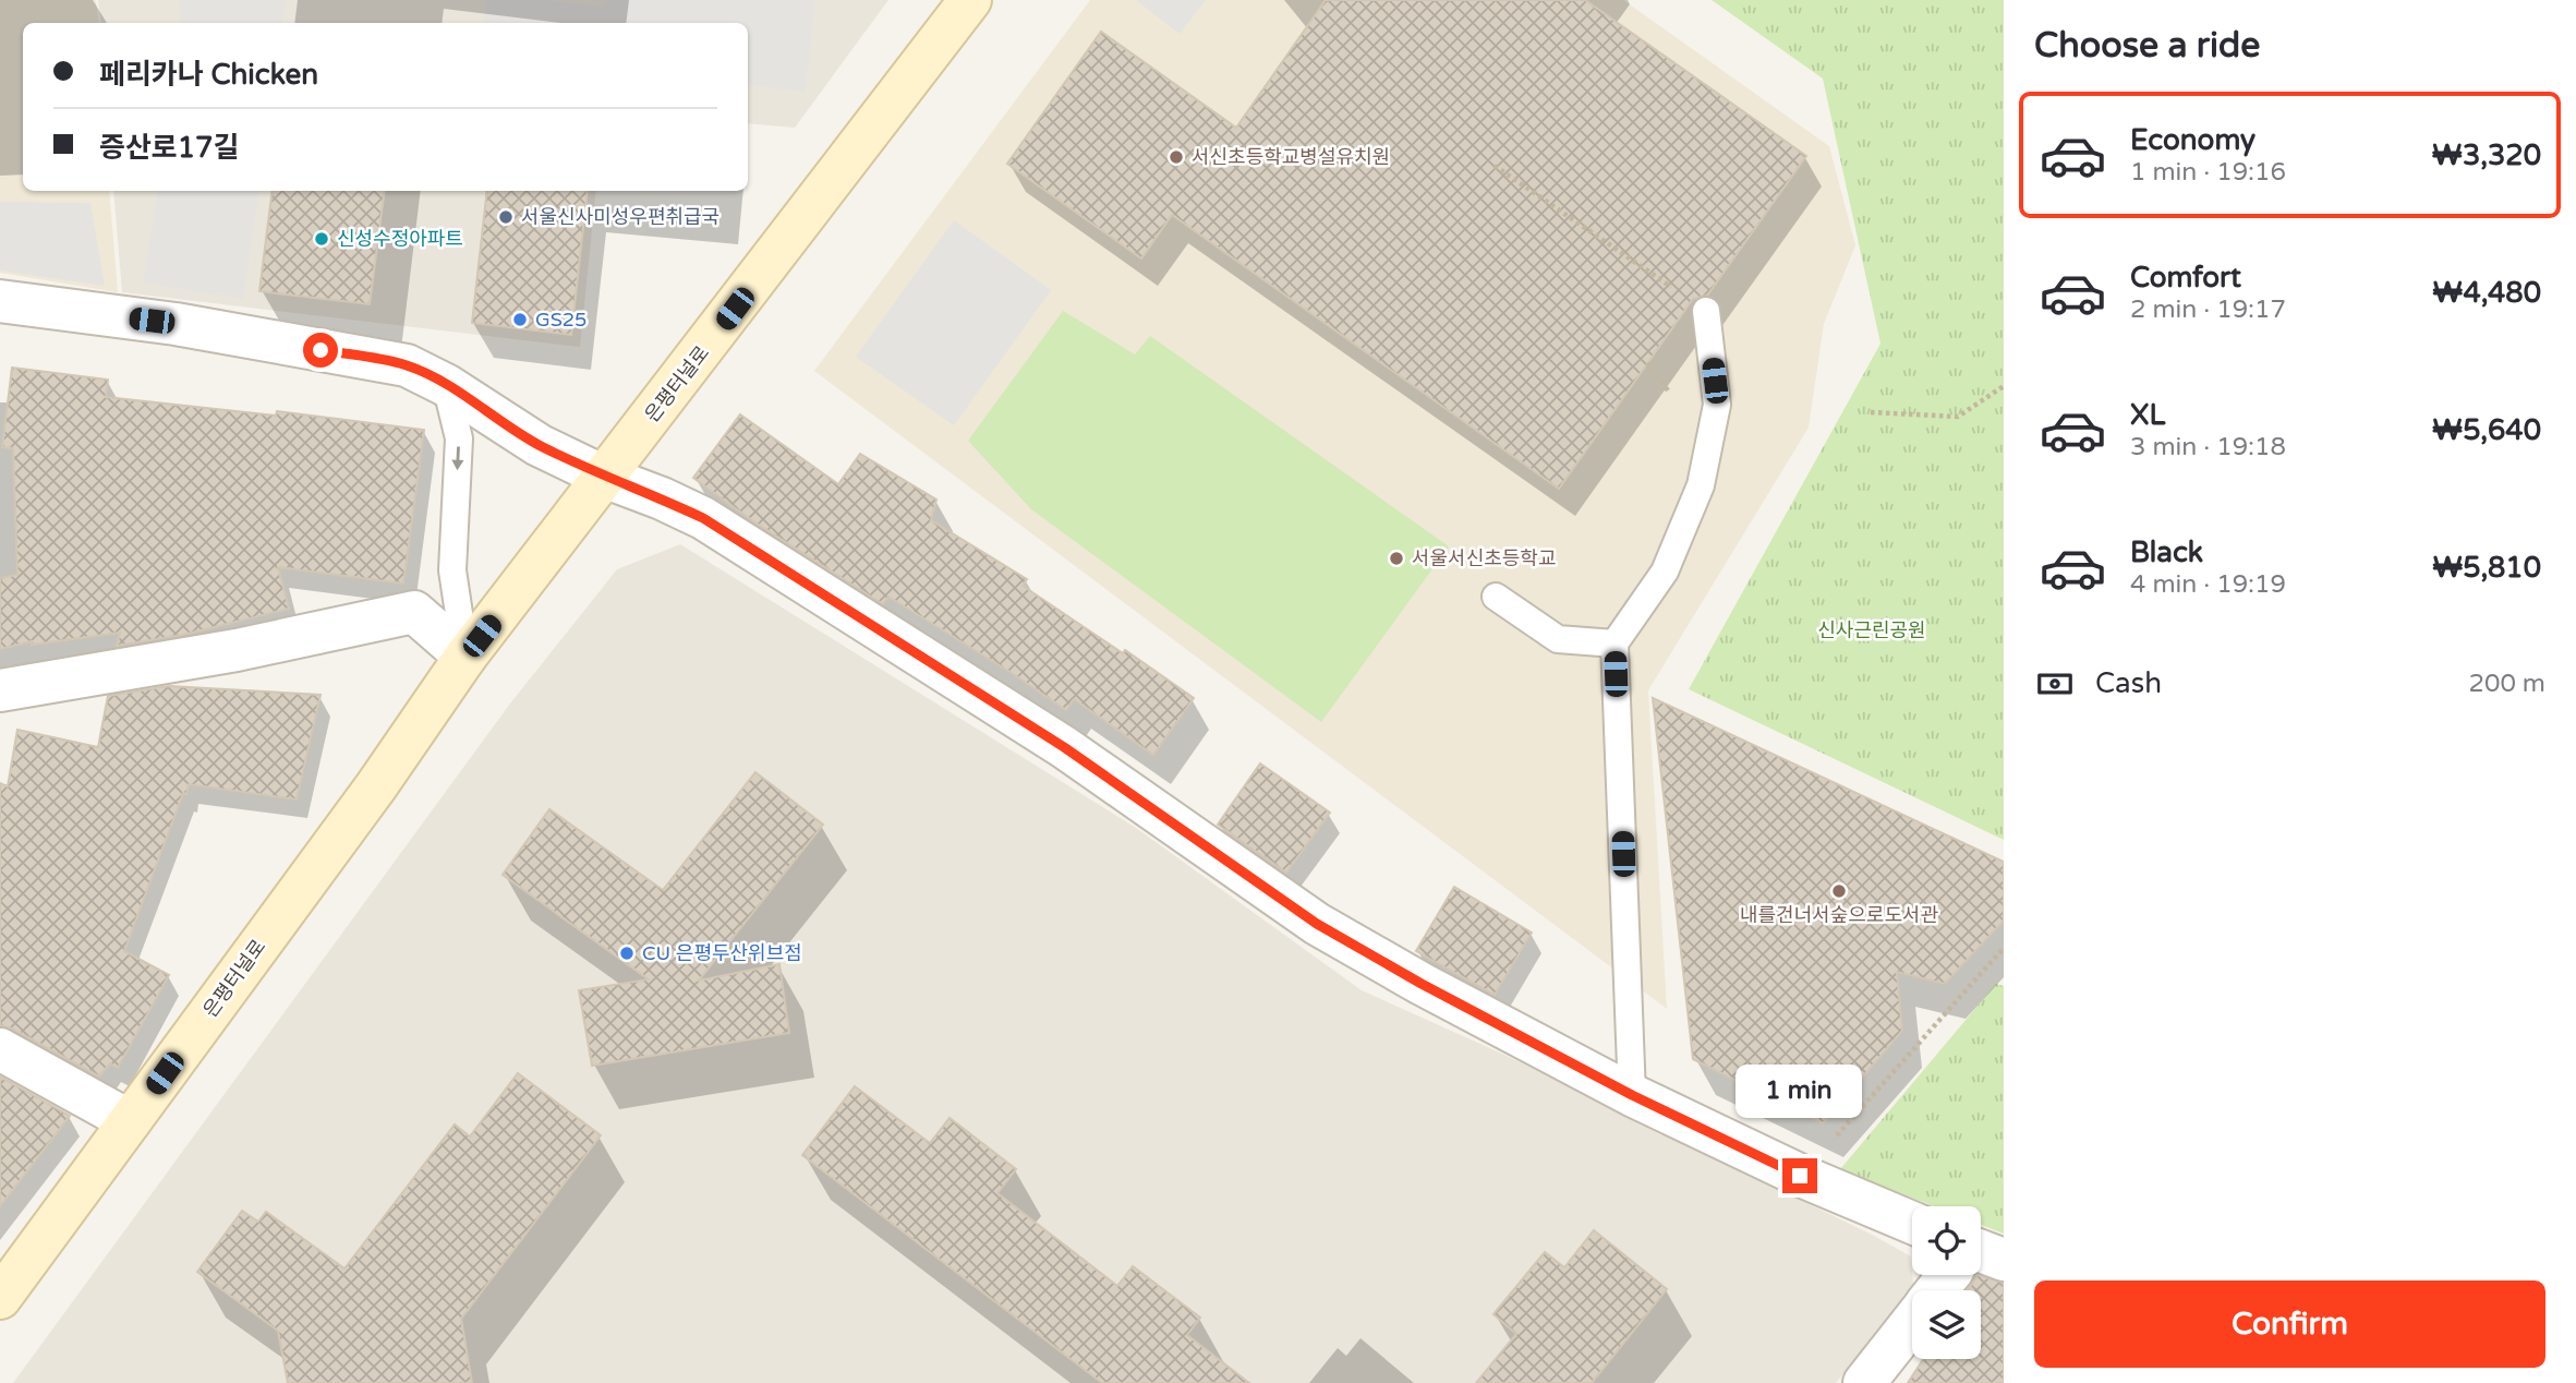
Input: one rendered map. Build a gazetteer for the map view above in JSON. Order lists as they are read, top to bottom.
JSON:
{
  "streets": {
    "main road": ["은평터널로"]
  },
  "parks": ["신사근린공원"],
  "places": [
    "서신초등학교병설유치원",
    "서울신사미성우편취급국",
    "신성수정아파트",
    "GS25",
    "서울서신초등학교",
    "내를건너서숲으로도서관",
    "CU 은평두산위브점"
  ],
  "page": {
    "heading": "Choose a ride",
    "banner": ["페리카나 Chicken", "증산로17길"],
    "list": [
      {
        "name": "Economy",
        "note": "1 min · 19:16",
        "value": "₩3,320"
      },
      {
        "name": "Comfort",
        "note": "2 min · 19:17",
        "value": "₩4,480"
      },
      {
        "name": "XL",
        "note": "3 min · 19:18",
        "value": "₩5,640"
      },
      {
        "name": "Black",
        "note": "4 min · 19:19",
        "value": "₩5,810"
      }
    ],
    "pay": ["Cash", "200 m"],
    "bubble": "1 min",
    "buttons": "Confirm"
  }
}
